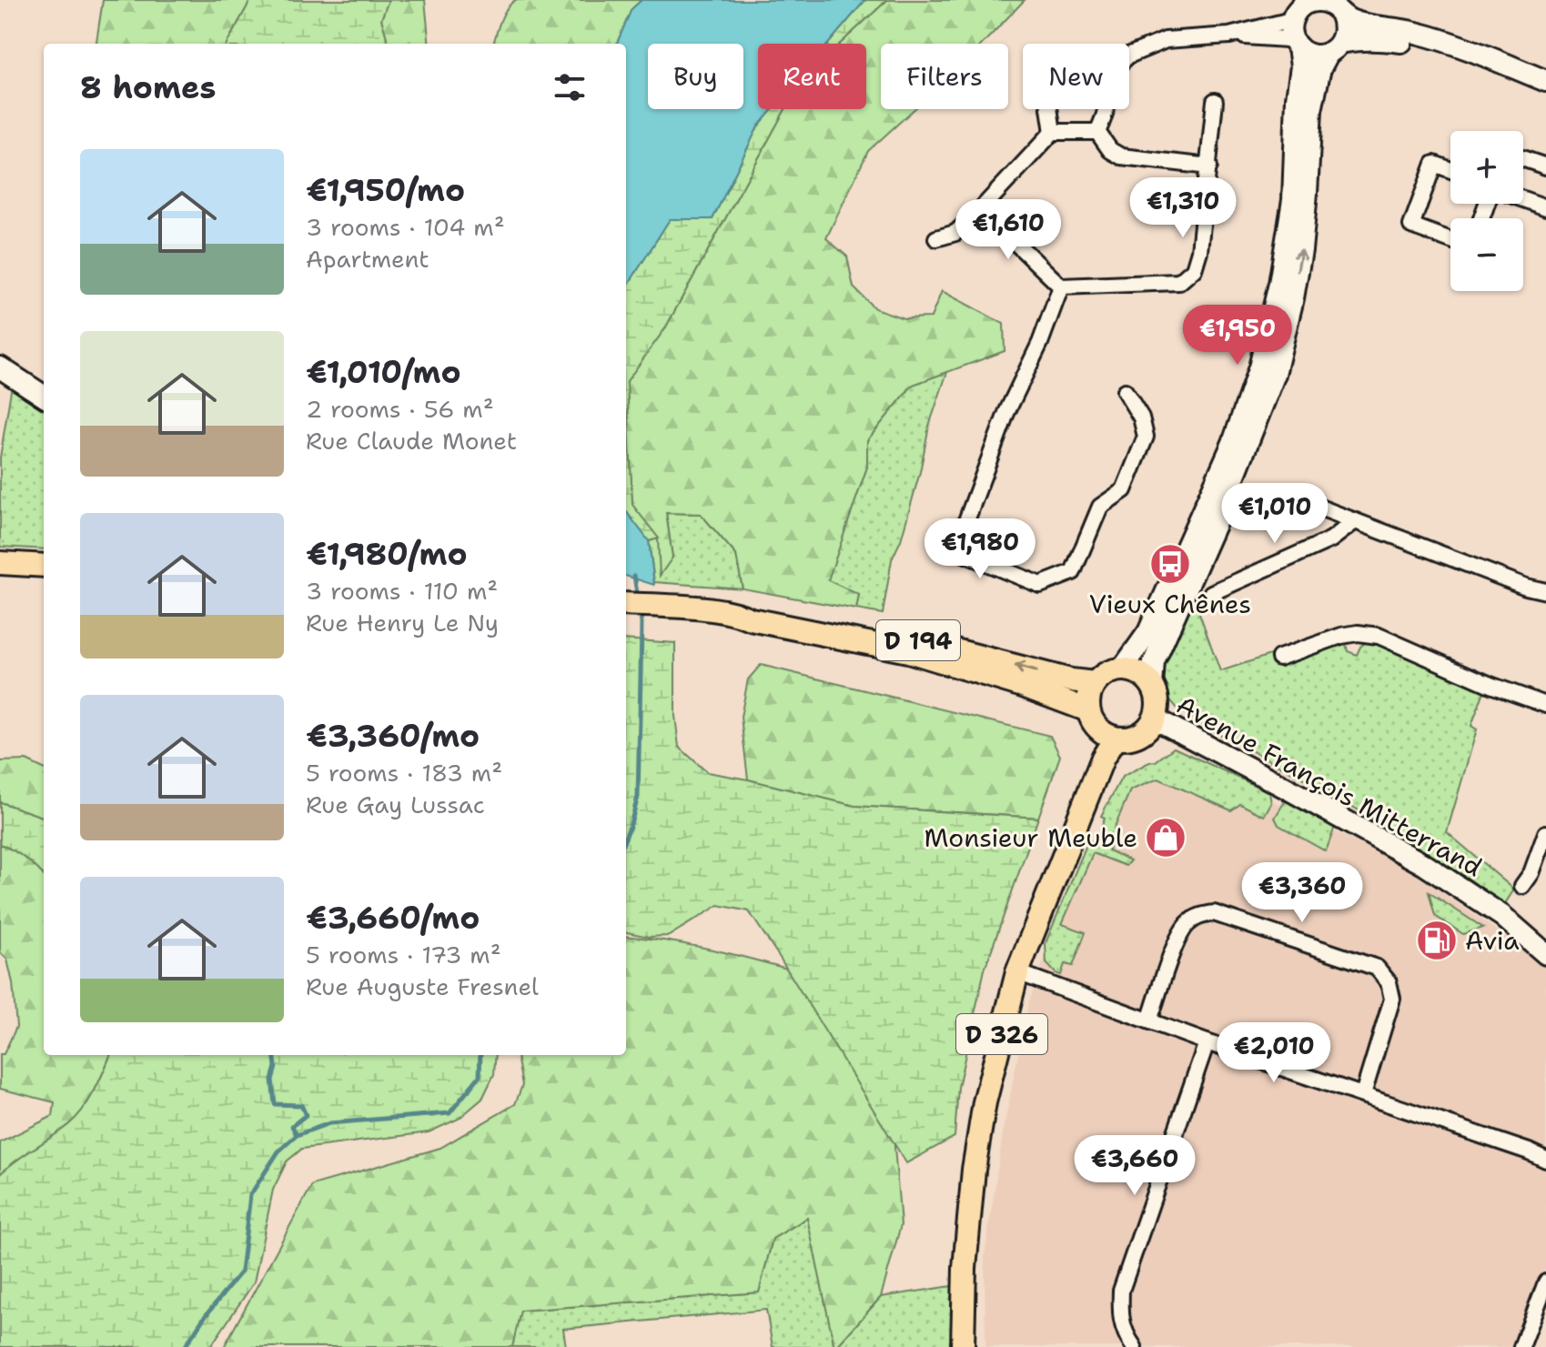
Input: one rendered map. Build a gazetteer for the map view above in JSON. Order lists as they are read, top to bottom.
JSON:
{
  "streets": {
    "main road": ["D 194", "Avenue François Mitterrand", "D 326"]
  },
  "crossings": [
    ["D 194", "Avenue François Mitterrand"],
    ["D 194", "D 326"],
    ["Avenue François Mitterrand", "D 326"]
  ],
  "places": {
    "bus stop": ["Vieux Chênes"],
    "shop": ["Monsieur Meuble"],
    "fuel station": ["Avia"]
  },
  "page": {
    "chip": [
      "Buy",
      "Rent",
      "Filters",
      "New"
    ],
    "heading": "8 homes",
    "map_buttons": ["+", "−"],
    "list": [
      {
        "name": "€1,950/mo",
        "note": "3 rooms · 104 m² · Apartment"
      },
      {
        "name": "€1,010/mo",
        "note": "2 rooms · 56 m² · Rue Claude Monet"
      },
      {
        "name": "€1,980/mo",
        "note": "3 rooms · 110 m² · Rue Henry Le Ny"
      },
      {
        "name": "€3,360/mo",
        "note": "5 rooms · 183 m² · Rue Gay Lussac"
      },
      {
        "name": "€3,660/mo",
        "note": "5 rooms · 173 m² · Rue Auguste Fresnel"
      }
    ],
    "price": [
      "€1,310",
      "€1,610",
      "€1,950",
      "€1,010",
      "€1,980",
      "€3,360",
      "€2,010",
      "€3,660"
    ]
  }
}
